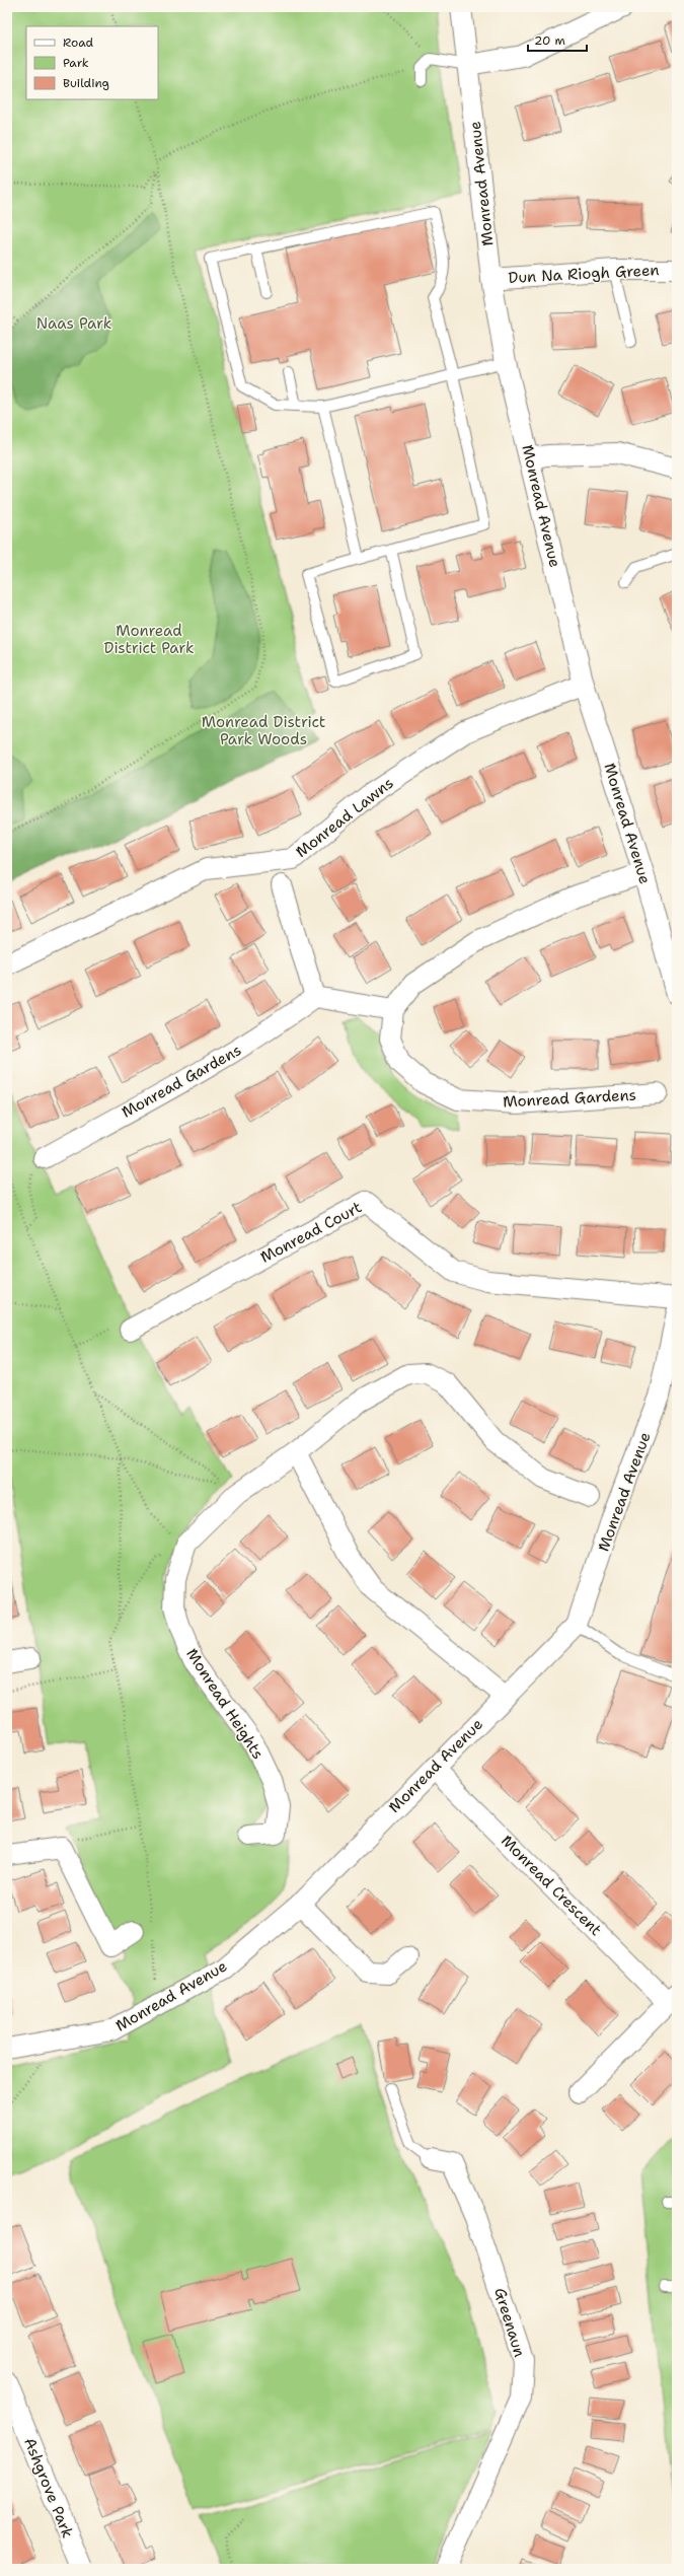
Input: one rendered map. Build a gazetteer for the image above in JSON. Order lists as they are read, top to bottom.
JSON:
{
  "streets": {
    "street": [
      "Monread Avenue",
      "Dun Na Riogh Green",
      "Monread Lawns",
      "Monread Gardens",
      "Monread Court",
      "Monread Heights",
      "Monread Crescent",
      "Greenaun",
      "Ashgrove Park"
    ]
  },
  "crossings": [
    ["Monread Avenue", "Dun Na Riogh Green"],
    ["Monread Avenue", "Monread Lawns"],
    ["Monread Avenue", "Monread Crescent"]
  ],
  "parks": ["Naas Park", "Monread District Park", "Monread District Park Woods"],
  "legend": ["Road", "Park", "Building"],
  "scale_bar": "20 m"
}
